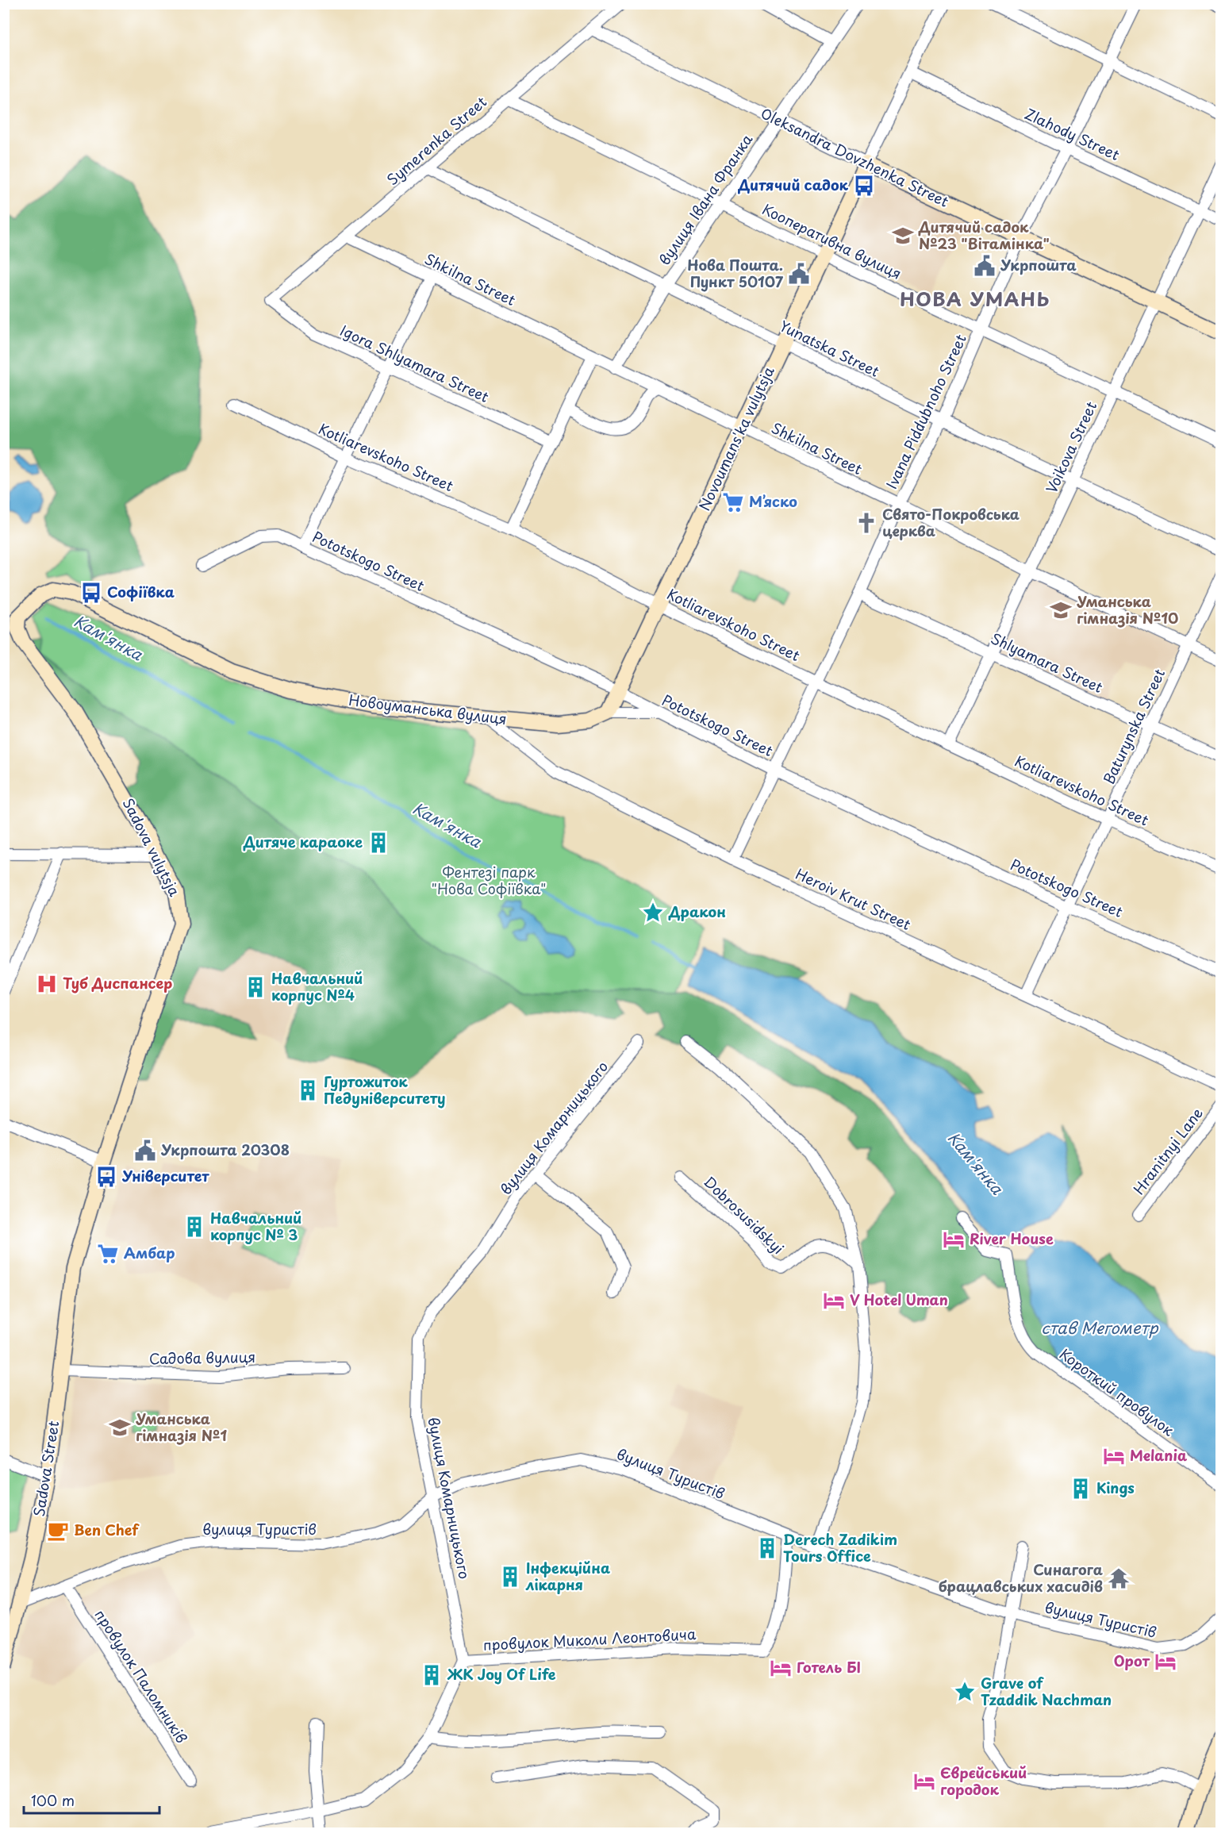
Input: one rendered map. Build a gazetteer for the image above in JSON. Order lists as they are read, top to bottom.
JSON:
{
  "streets": {
    "street": [
      "Zlahody Street",
      "Symerenka Street",
      "Oleksandra Dovzhenka Street",
      "вулиця Івана Франка",
      "Кооперативна вулиця",
      "Shkilna Street",
      "Yunatska Street",
      "Igora Shlyamara Street",
      "Ivana Piddubnoho Street",
      "Novoumans'ka vulytsja",
      "Voikova Street",
      "Kotliarevskoho Street",
      "Pototskogo Street",
      "Shlyamara Street",
      "Новоуманська вулиця",
      "Baturynska Street",
      "Sadova vulytsja",
      "Heroiv Krut Street",
      "вулиця Комарницького",
      "Hranitnyi Lane",
      "Dobrosusidskyi",
      "Садова вулиця",
      "Короткий провулок",
      "Sadova Street",
      "вулиця Туристів",
      "провулок Миколи Леонтовича",
      "провулок Паломників"
    ]
  },
  "crossings": [
    ["Zlahody Street", "Ivana Piddubnoho Street"],
    ["Zlahody Street", "Voikova Street"],
    ["Symerenka Street", "Oleksandra Dovzhenka Street"],
    ["Symerenka Street", "Кооперативна вулиця"],
    ["Symerenka Street", "Shkilna Street"],
    ["Symerenka Street", "Yunatska Street"],
    ["Symerenka Street", "Igora Shlyamara Street"],
    ["Oleksandra Dovzhenka Street", "вулиця Івана Франка"],
    ["Oleksandra Dovzhenka Street", "Ivana Piddubnoho Street"],
    ["Oleksandra Dovzhenka Street", "Novoumans'ka vulytsja"],
    ["Oleksandra Dovzhenka Street", "Voikova Street"],
    ["вулиця Івана Франка", "Кооперативна вулиця"],
    ["вулиця Івана Франка", "Shkilna Street"],
    ["вулиця Івана Франка", "Yunatska Street"],
    ["Кооперативна вулиця", "Ivana Piddubnoho Street"],
    ["Кооперативна вулиця", "Novoumans'ka vulytsja"],
    ["Кооперативна вулиця", "Voikova Street"],
    ["Shkilna Street", "Ivana Piddubnoho Street"],
    ["Shkilna Street", "Novoumans'ka vulytsja"],
    ["Shkilna Street", "Voikova Street"],
    ["Shkilna Street", "Baturynska Street"],
    ["Yunatska Street", "Ivana Piddubnoho Street"],
    ["Yunatska Street", "Novoumans'ka vulytsja"],
    ["Yunatska Street", "Voikova Street"],
    ["Ivana Piddubnoho Street", "Kotliarevskoho Street"],
    ["Ivana Piddubnoho Street", "Pototskogo Street"],
    ["Ivana Piddubnoho Street", "Shlyamara Street"],
    ["Ivana Piddubnoho Street", "Heroiv Krut Street"],
    ["Novoumans'ka vulytsja", "Kotliarevskoho Street"],
    ["Novoumans'ka vulytsja", "Pototskogo Street"],
    ["Novoumans'ka vulytsja", "Новоуманська вулиця"],
    ["Voikova Street", "Kotliarevskoho Street"],
    ["Voikova Street", "Shlyamara Street"],
    ["Kotliarevskoho Street", "Baturynska Street"],
    ["Pototskogo Street", "Baturynska Street"],
    ["Shlyamara Street", "Baturynska Street"],
    ["Новоуманська вулиця", "Sadova vulytsja"],
    ["Новоуманська вулиця", "Heroiv Krut Street"],
    ["Baturynska Street", "Heroiv Krut Street"],
    ["Sadova vulytsja", "Sadova Street"],
    ["вулиця Комарницького", "вулиця Туристів"],
    ["вулиця Комарницького", "провулок Миколи Леонтовича"],
    ["Садова вулиця", "Sadova Street"],
    ["Sadova Street", "вулиця Туристів"],
    ["вулиця Туристів", "провулок Миколи Леонтовича"],
    ["вулиця Туристів", "провулок Паломників"]
  ],
  "districts": ["НОВА УМАНЬ"],
  "water": ["Кам'янка", "став Мегометр"],
  "parks": ["Фентезі парк \"Нова Софіївка\""],
  "places": {
    "bus stop": ["Дитячий садок", "Софіївка", "Університет"],
    "school or university": ["Дитячий садок №23 \"Вітамінка\"", "Уманська гімназія №10", "Уманська гімназія №1"],
    "public building": ["Укрпошта", "Нова Пошта. Пункт 50107", "Укрпошта 20308"],
    "supermarket": ["Мʼяско", "Амбар"],
    "church": ["Свято-Покровська церква"],
    "building": [
      "Дитяче караоке",
      "Навчальний корпус №4",
      "Гуртожиток Педуніверситету",
      "Навчальний корпус № 3",
      "Kings",
      "Derech Zadikim Tours Office",
      "Інфекційна лікарня",
      "ЖК Joy Of Life"
    ],
    "place": ["Дракон", "Grave of Tzaddik Nachman"],
    "hospital": ["Туб Диспансер"],
    "hotel": [
      "River House",
      "V Hotel Uman",
      "Melania",
      "Орот",
      "Готель БІ",
      "Єврєйський городок"
    ],
    "cafe": ["Ben Chef"],
    "temple": ["Синагога брацлавських хасидів"]
  },
  "scale_bar": "100 m"
}
